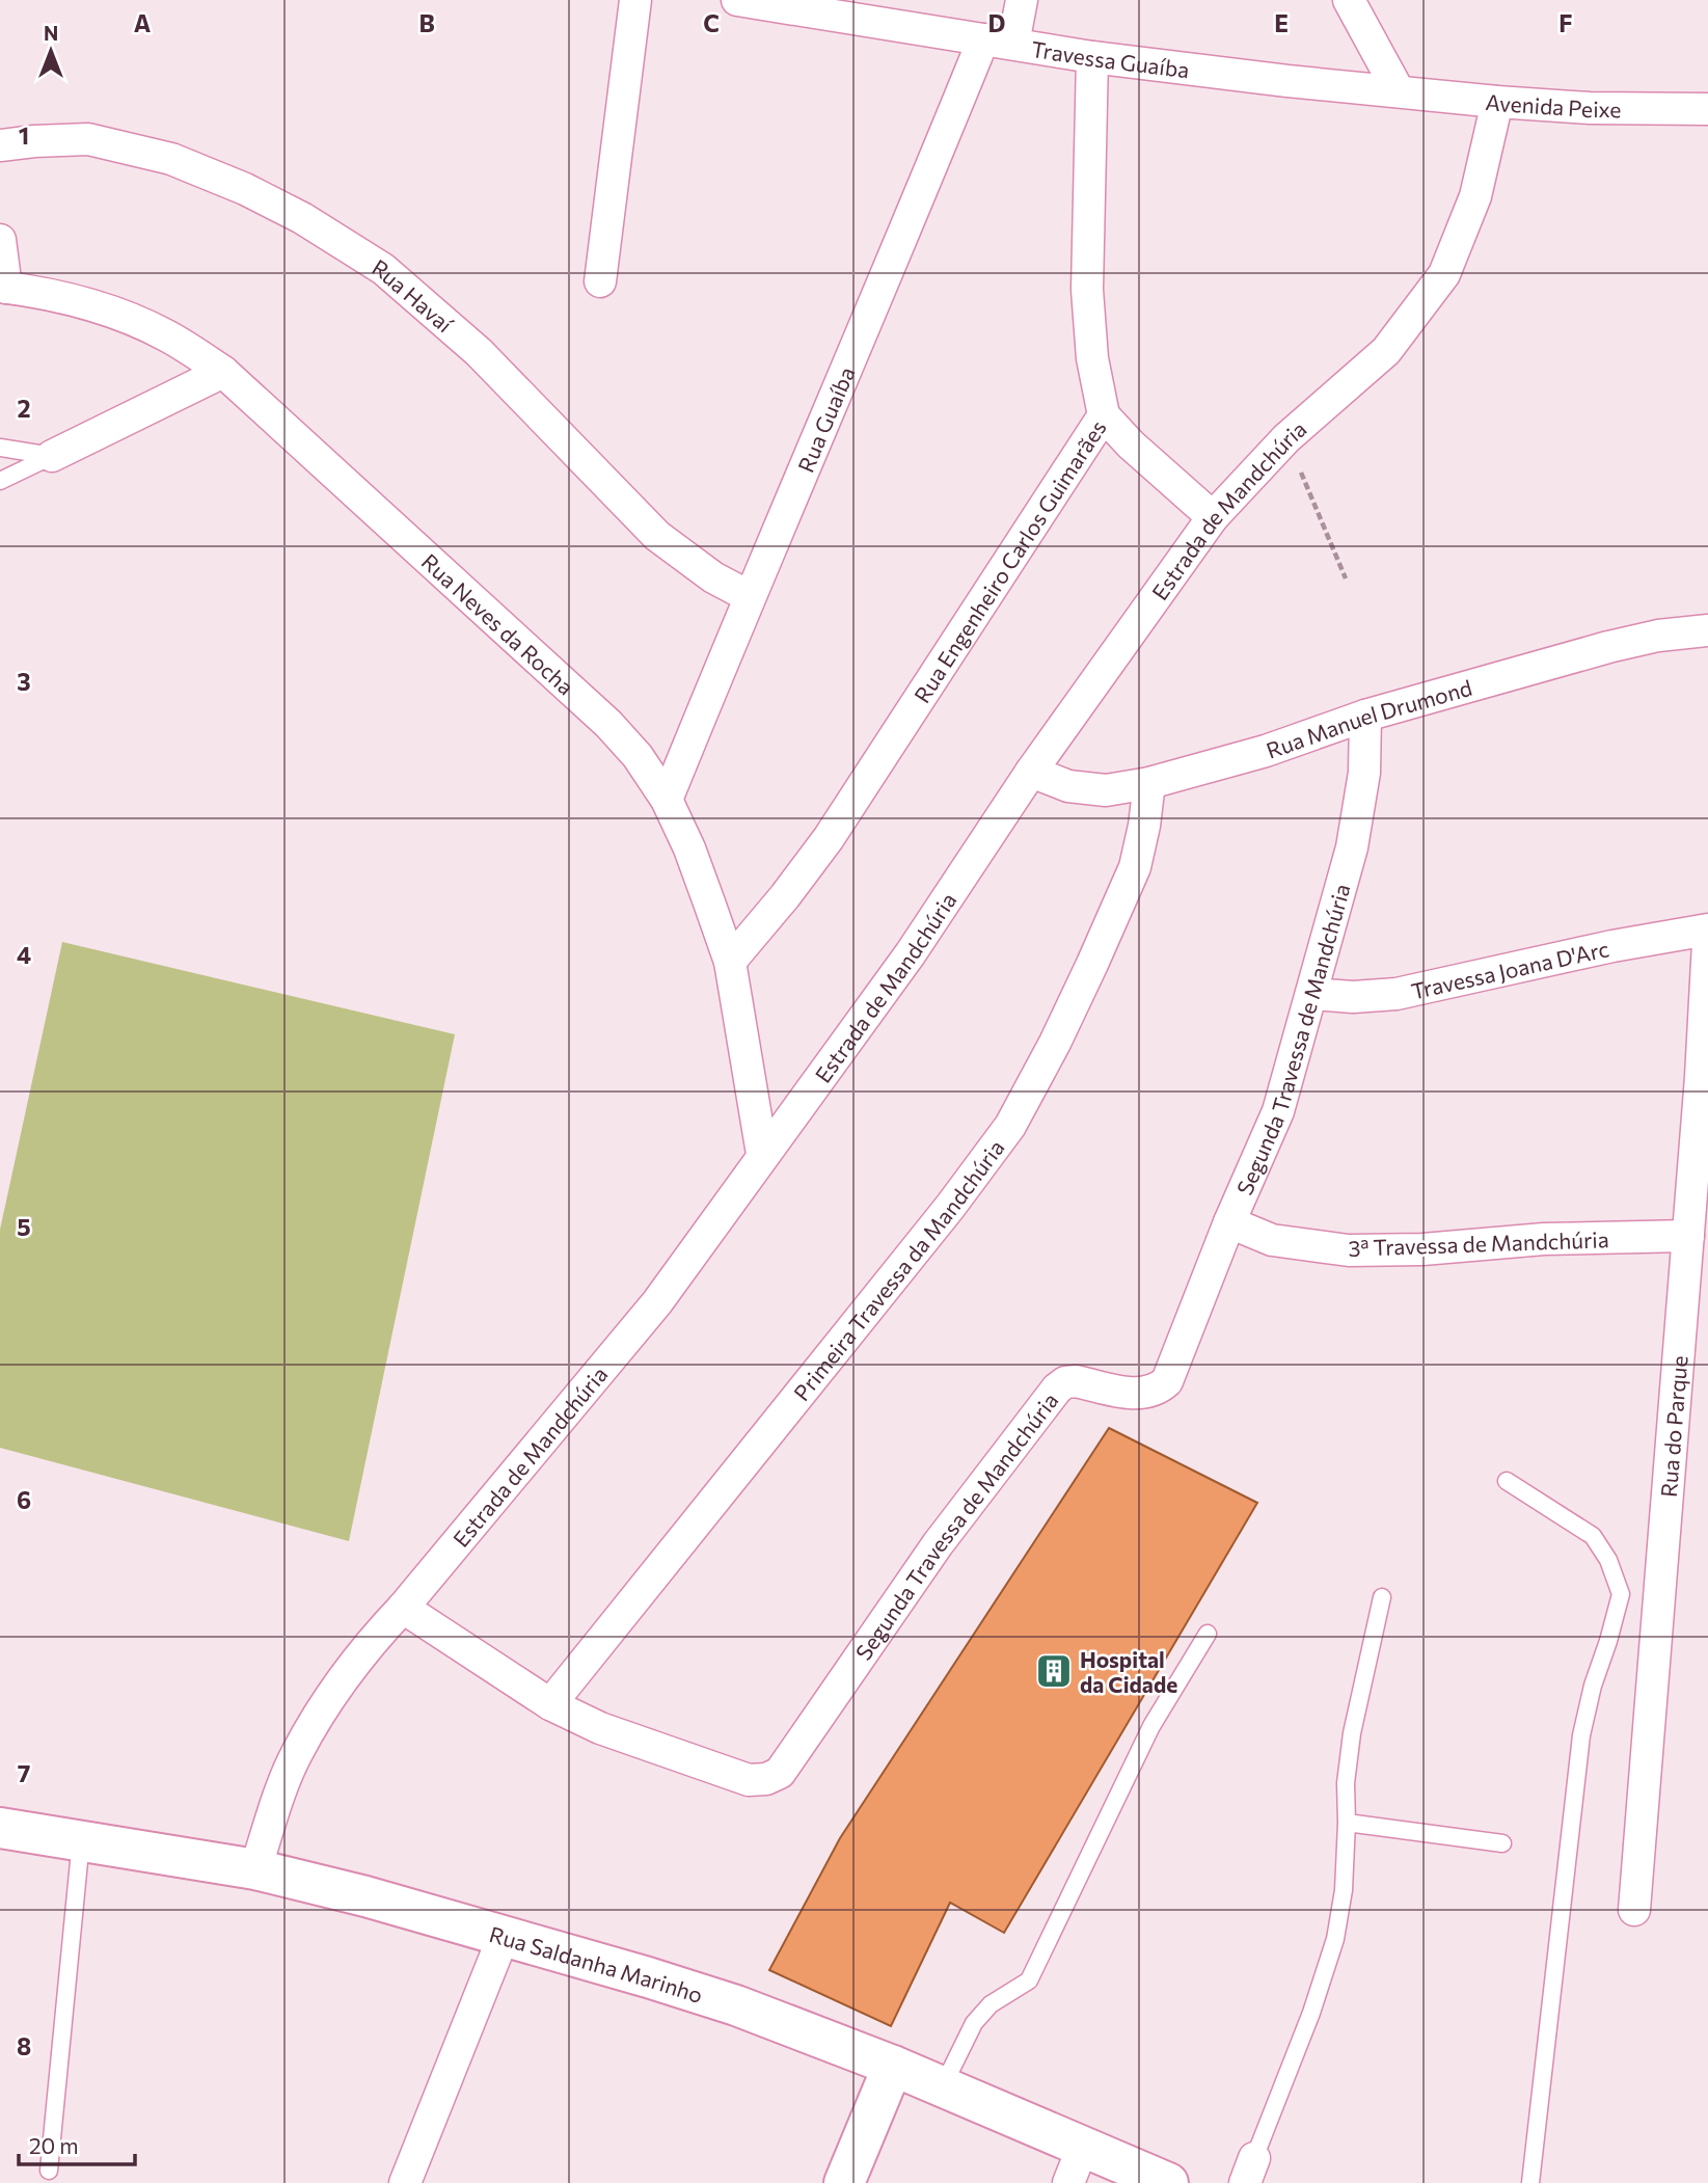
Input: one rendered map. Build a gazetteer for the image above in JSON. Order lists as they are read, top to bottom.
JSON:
{
  "streets": {
    "main road": ["Rua Saldanha Marinho"],
    "street": [
      "Travessa Guaíba",
      "Avenida Peixe",
      "Rua Havaí",
      "Rua Guaíba",
      "Estrada de Mandchúria",
      "Rua Engenheiro Carlos Guimarães",
      "Rua Neves da Rocha",
      "Rua Manuel Drumond",
      "Travessa Joana D'Arc",
      "Segunda Travessa de Mandchúria",
      "3ª Travessa de Mandchúria",
      "Primeira Travessa da Mandchúria",
      "Rua do Parque"
    ]
  },
  "crossings": [
    ["Travessa Guaíba", "Avenida Peixe"],
    ["Travessa Guaíba", "Rua Guaíba"],
    ["Travessa Guaíba", "Rua Engenheiro Carlos Guimarães"],
    ["Avenida Peixe", "Estrada de Mandchúria"],
    ["Rua Havaí", "Rua Guaíba"],
    ["Rua Guaíba", "Rua Neves da Rocha"],
    ["Estrada de Mandchúria", "Rua Neves da Rocha"],
    ["Estrada de Mandchúria", "Rua Manuel Drumond"],
    ["Estrada de Mandchúria", "Segunda Travessa de Mandchúria"],
    ["Estrada de Mandchúria", "Rua Saldanha Marinho"],
    ["Rua Engenheiro Carlos Guimarães", "Rua Neves da Rocha"],
    ["Rua Manuel Drumond", "Segunda Travessa de Mandchúria"],
    ["Rua Manuel Drumond", "Primeira Travessa da Mandchúria"],
    ["Travessa Joana D'Arc", "Segunda Travessa de Mandchúria"],
    ["Segunda Travessa de Mandchúria", "3ª Travessa de Mandchúria"],
    ["Segunda Travessa de Mandchúria", "Primeira Travessa da Mandchúria"],
    ["3ª Travessa de Mandchúria", "Rua do Parque"]
  ],
  "places": {
    "building": ["Hospital da Cidade"]
  },
  "scale_bar": "20 m",
  "north": "top",
  "grid": {
    "columns": [
      "A",
      "B",
      "C",
      "D",
      "E",
      "F"
    ],
    "rows": [
      "1",
      "2",
      "3",
      "4",
      "5",
      "6",
      "7",
      "8"
    ]
  }
}
